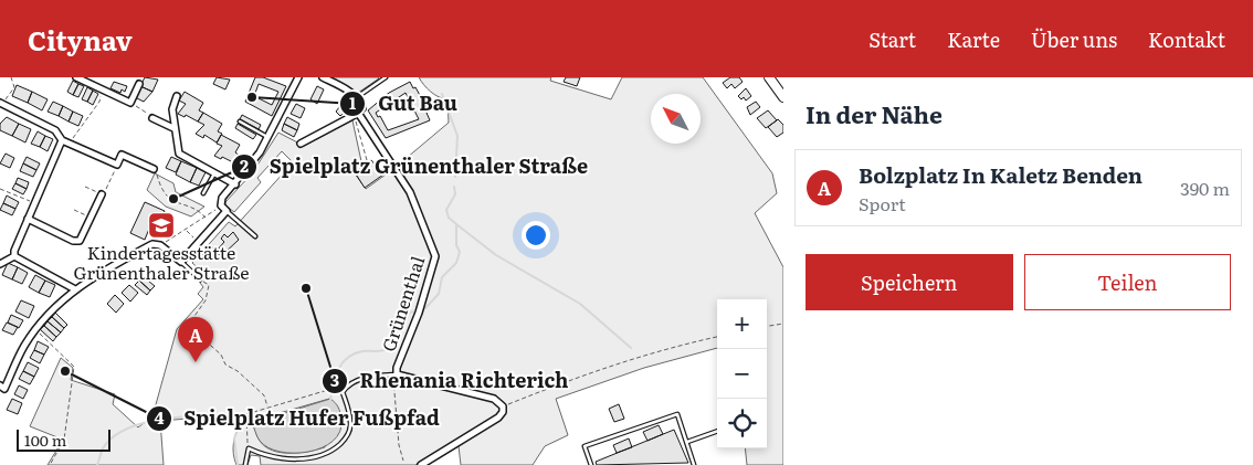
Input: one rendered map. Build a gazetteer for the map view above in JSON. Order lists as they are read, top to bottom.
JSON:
{
  "streets": {
    "street": ["Grünenthal"]
  },
  "places": {
    "other": [
      "Gut Bau",
      "Spielplatz Grünenthaler Straße",
      "Rhenania Richterich",
      "Spielplatz Hufer Fußpfad"
    ],
    "school or university": ["Kindertagesstätte Grünenthaler Straße"]
  },
  "scale_bar": "100 m",
  "north": "top left",
  "page": {
    "header": "Citynav",
    "nav": [
      "Start",
      "Karte",
      "Über uns",
      "Kontakt"
    ],
    "heading": "In der Nähe",
    "list": [
      {
        "mark": "A",
        "name": "Bolzplatz In Kaletz Benden",
        "note": "Sport",
        "value": "390 m"
      }
    ],
    "buttons": ["Speichern", "Teilen"],
    "map_buttons": ["+", "−"],
    "pins": "A",
    "scale": "100 m"
  }
}
